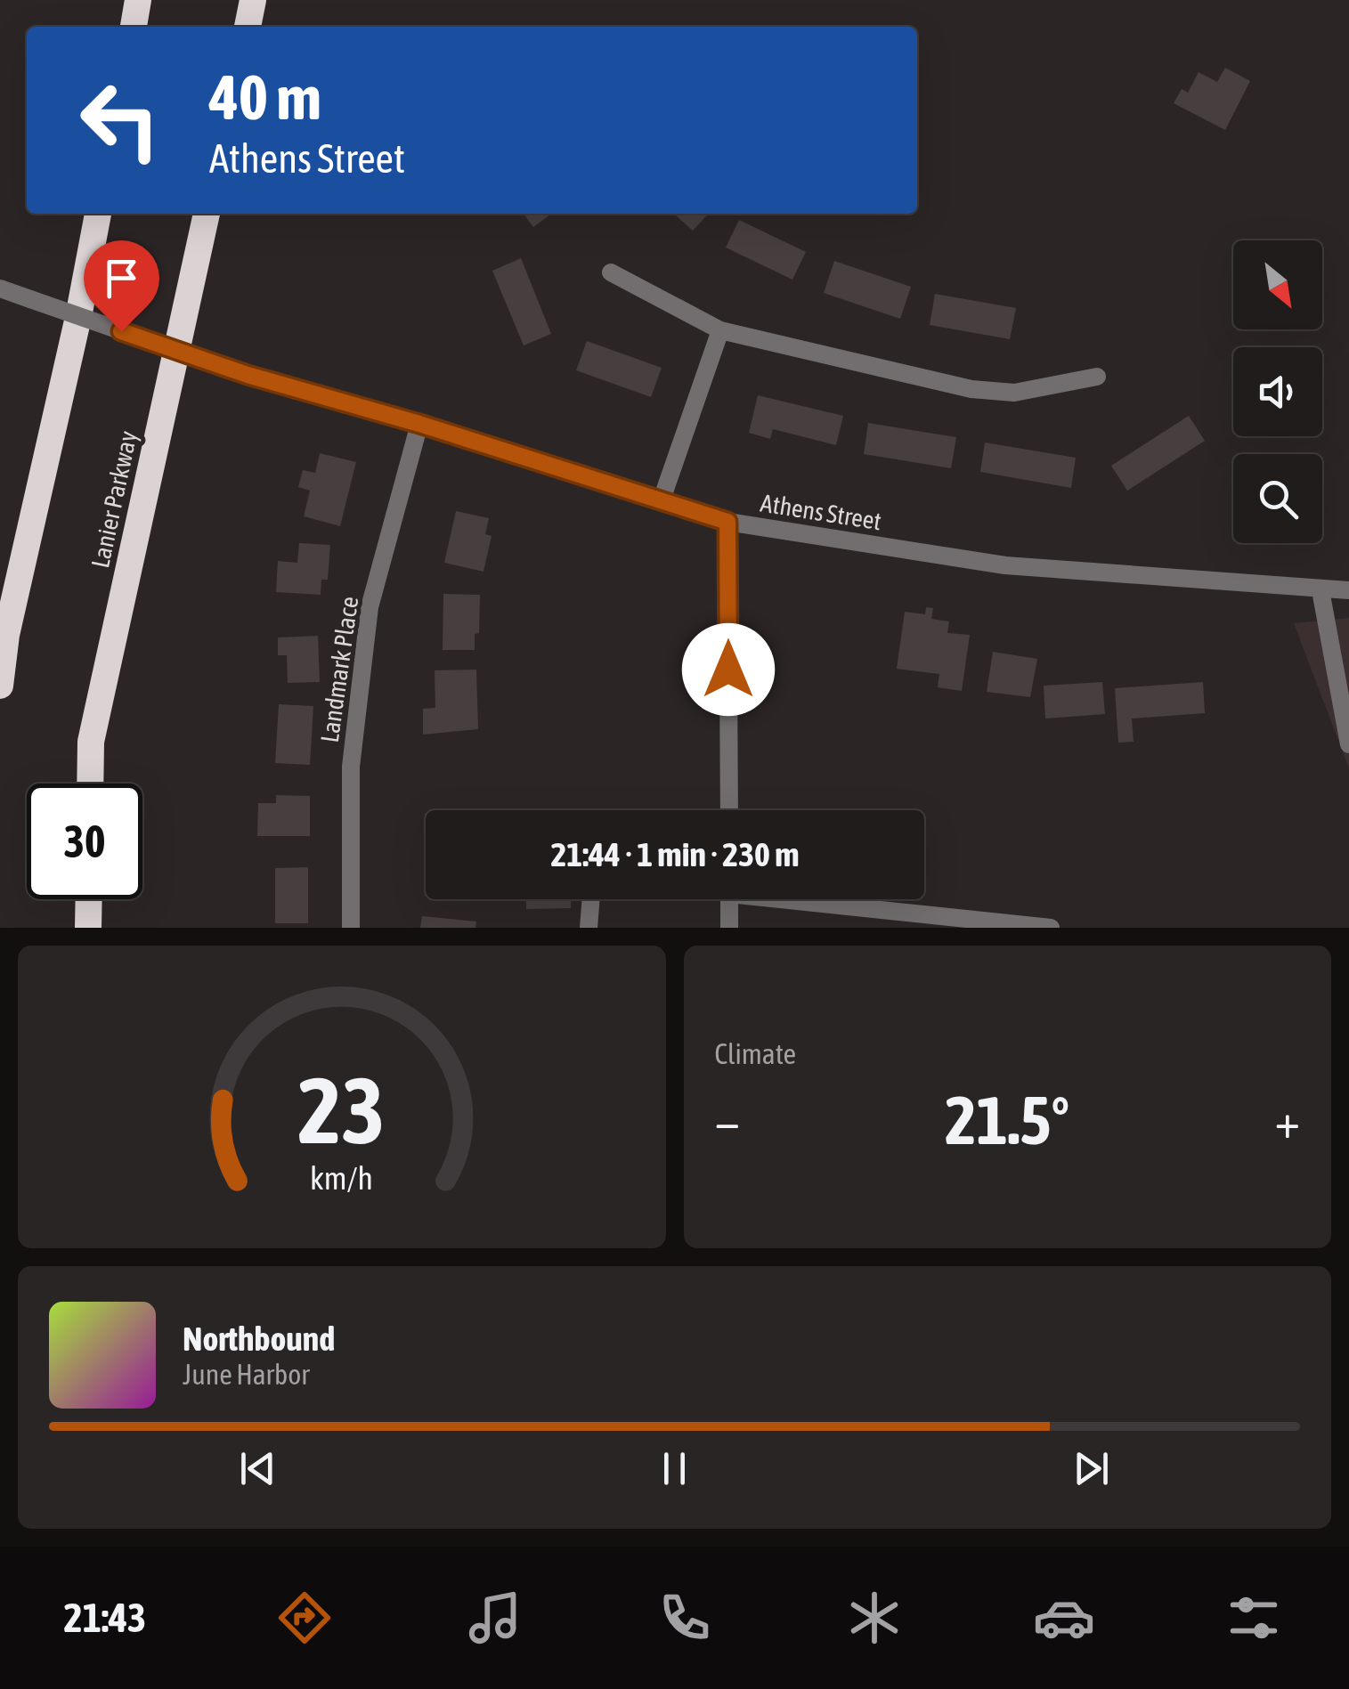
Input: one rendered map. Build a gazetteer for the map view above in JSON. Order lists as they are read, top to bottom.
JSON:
{
  "streets": {
    "highway": ["Lanier Parkway"],
    "street": ["Athens Street", "Landmark Place"]
  },
  "crossings": [
    ["Athens Street", "Landmark Place"]
  ],
  "north": "bottom right",
  "page": {
    "turn": ["40 m", "Athens Street"],
    "limit": "30",
    "trip": "21:44 · 1 min · 230 m",
    "tile": "Climate",
    "heat": ["−", "21.5°", "+"],
    "song": ["Northbound", "June Harbor"],
    "tabs": "21:43",
    "gauge": ["23", "km/h"]
  }
}
